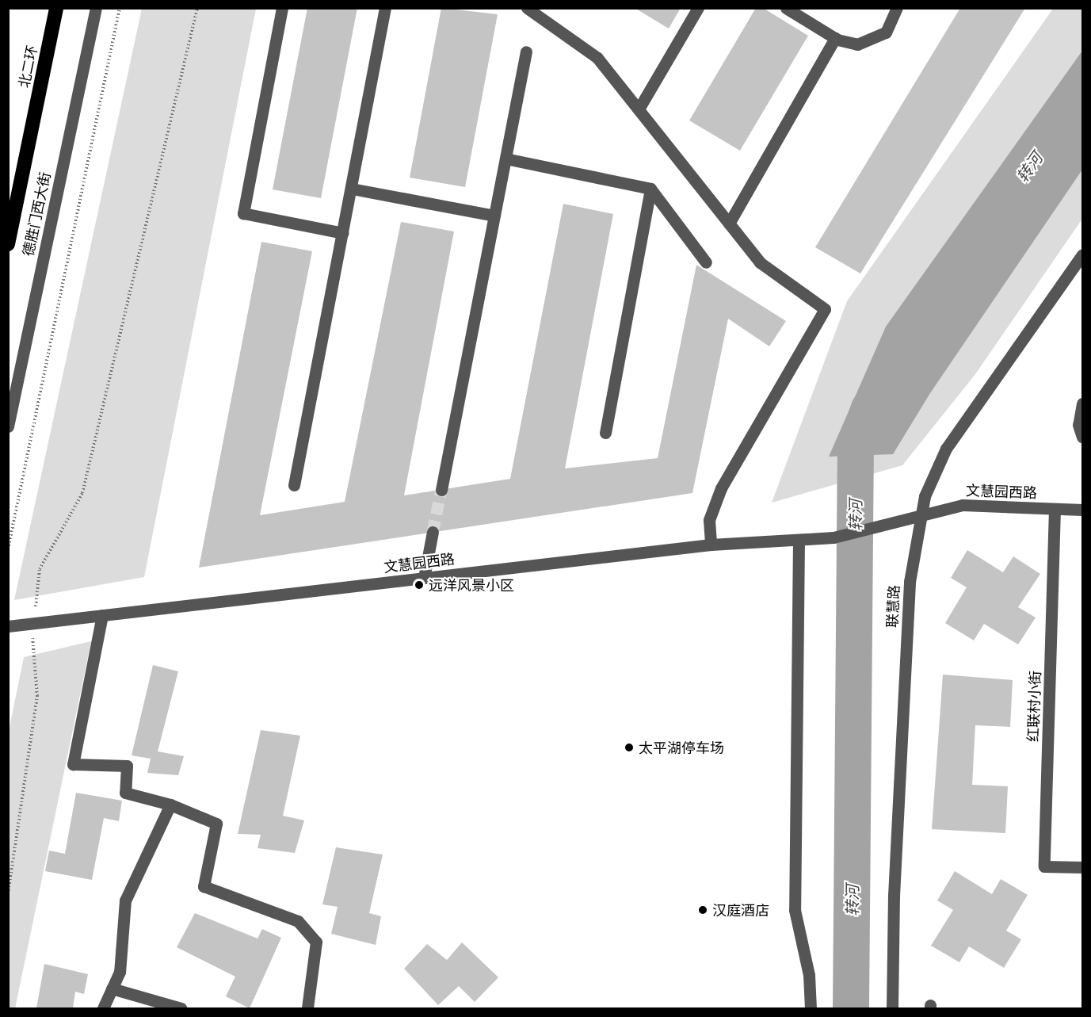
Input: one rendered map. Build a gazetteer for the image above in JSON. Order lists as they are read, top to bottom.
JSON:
{
  "streets": {
    "highway": ["北二环"],
    "street": [
      "德胜门西大街",
      "文慧园西路",
      "联慧路",
      "红联村小街"
    ]
  },
  "crossings": [
    ["文慧园西路", "联慧路"],
    ["文慧园西路", "红联村小街"]
  ],
  "water": ["转河"],
  "places": ["远洋风景小区", "太平湖停车场", "汉庭酒店"]
}
